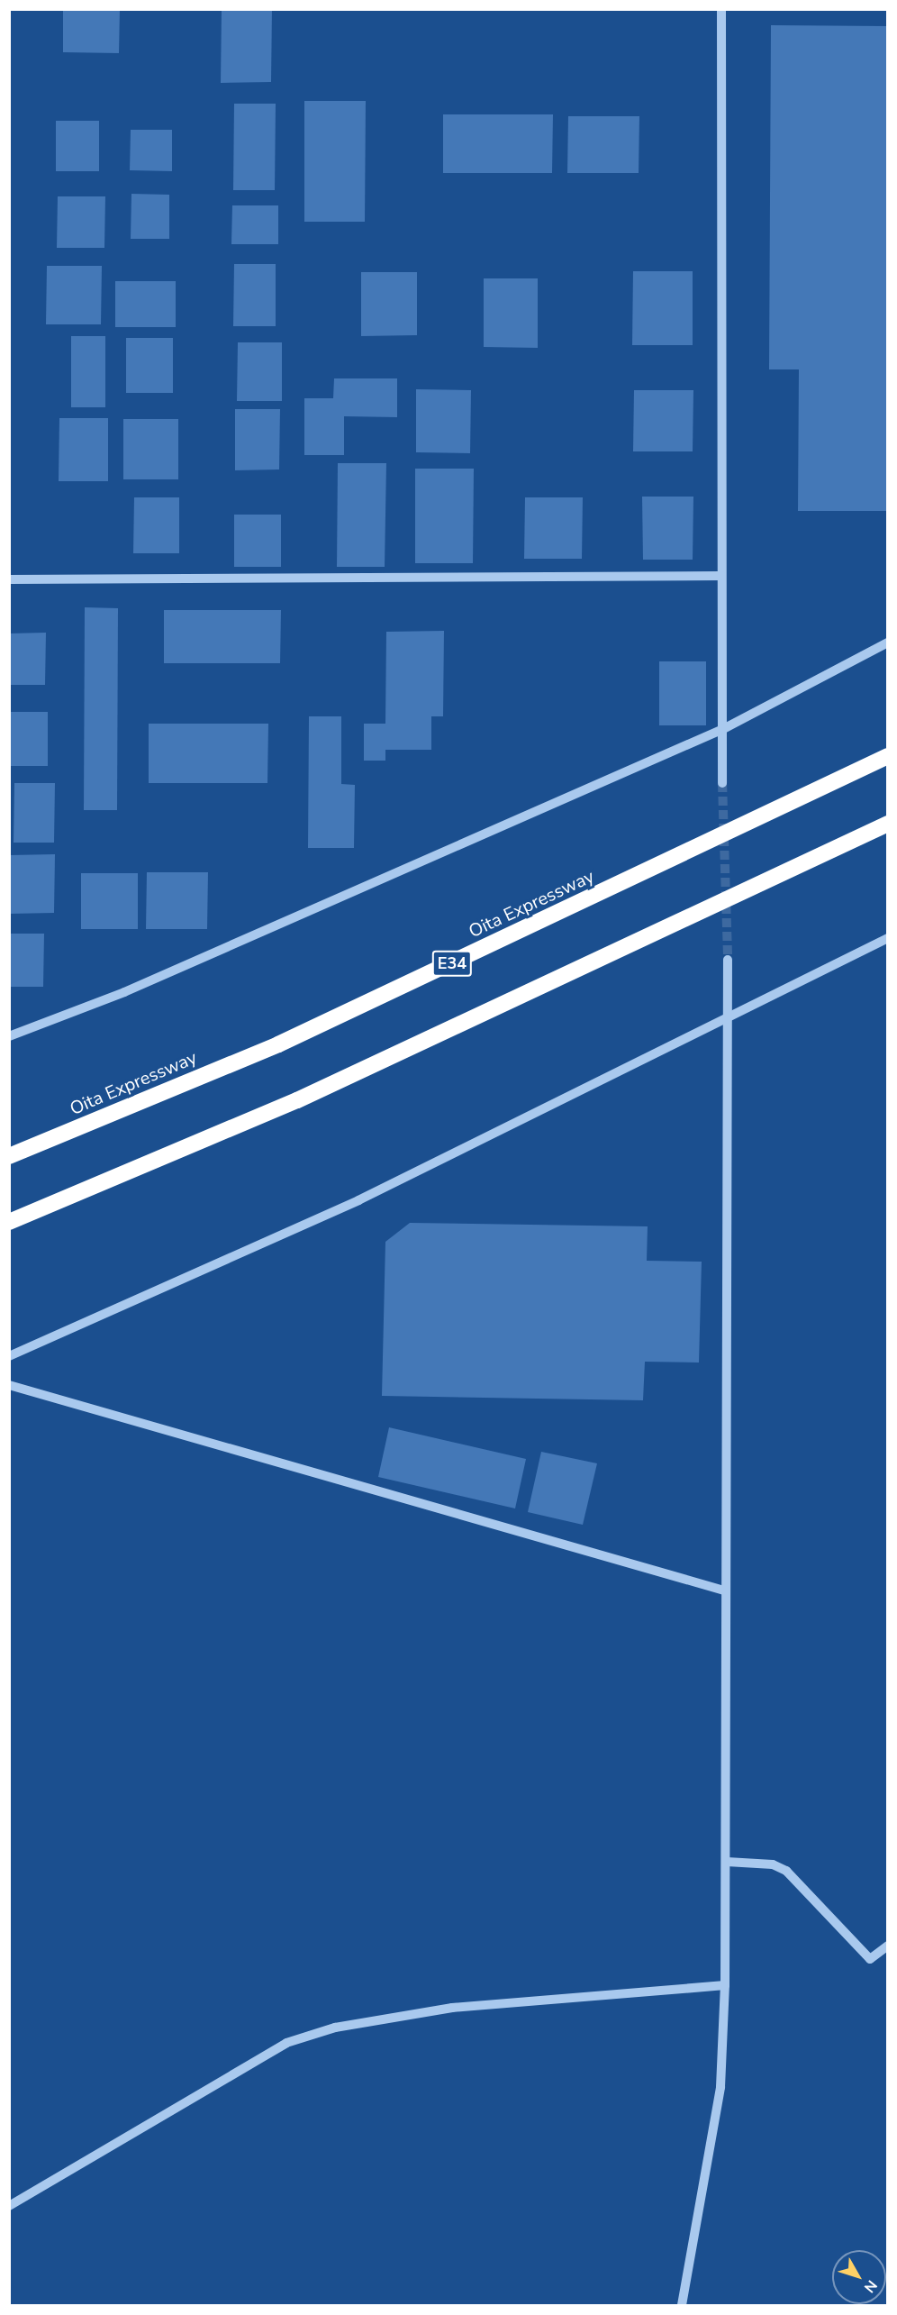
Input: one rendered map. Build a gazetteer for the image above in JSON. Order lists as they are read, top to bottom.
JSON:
{
  "streets": {
    "highway": ["Oita Expressway", "E34"]
  },
  "north": "bottom right"
}
